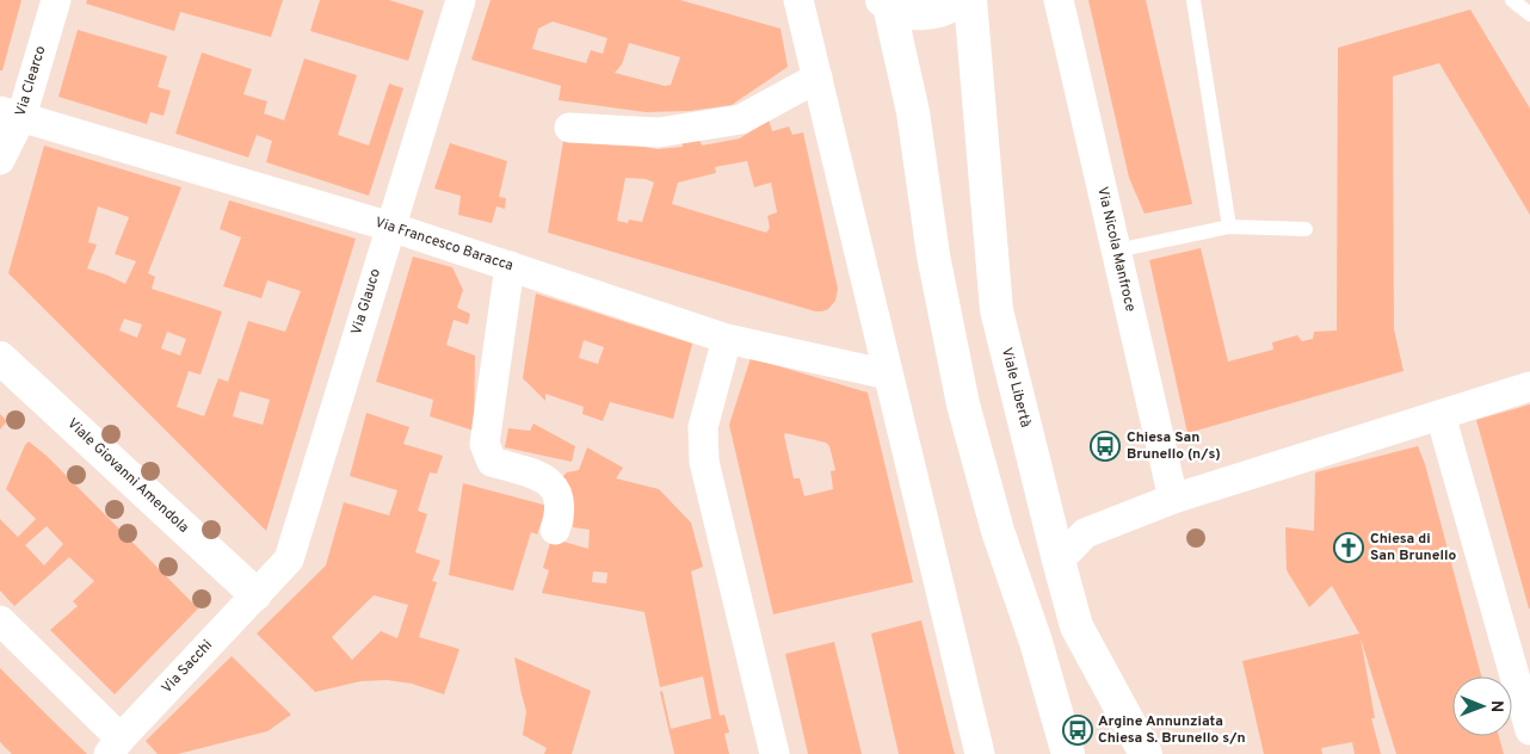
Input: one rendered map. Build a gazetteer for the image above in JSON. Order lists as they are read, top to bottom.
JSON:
{
  "streets": {
    "street": [
      "Via Clearco",
      "Via Francesco Baracca",
      "Via Nicola Manfroce",
      "Via Glauco",
      "Viale Libertà",
      "Viale Giovanni Amendola",
      "Via Sacchi"
    ]
  },
  "crossings": [
    ["Via Clearco", "Via Francesco Baracca"],
    ["Via Francesco Baracca", "Via Glauco"],
    ["Via Glauco", "Viale Giovanni Amendola"],
    ["Via Glauco", "Via Sacchi"],
    ["Viale Giovanni Amendola", "Via Sacchi"]
  ],
  "places": {
    "bus stop": ["Chiesa San Brunello (n/s)", "Argine Annunziata Chiesa S. Brunello s/n"],
    "church": ["Chiesa di San Brunello"]
  },
  "north": "right"
}
